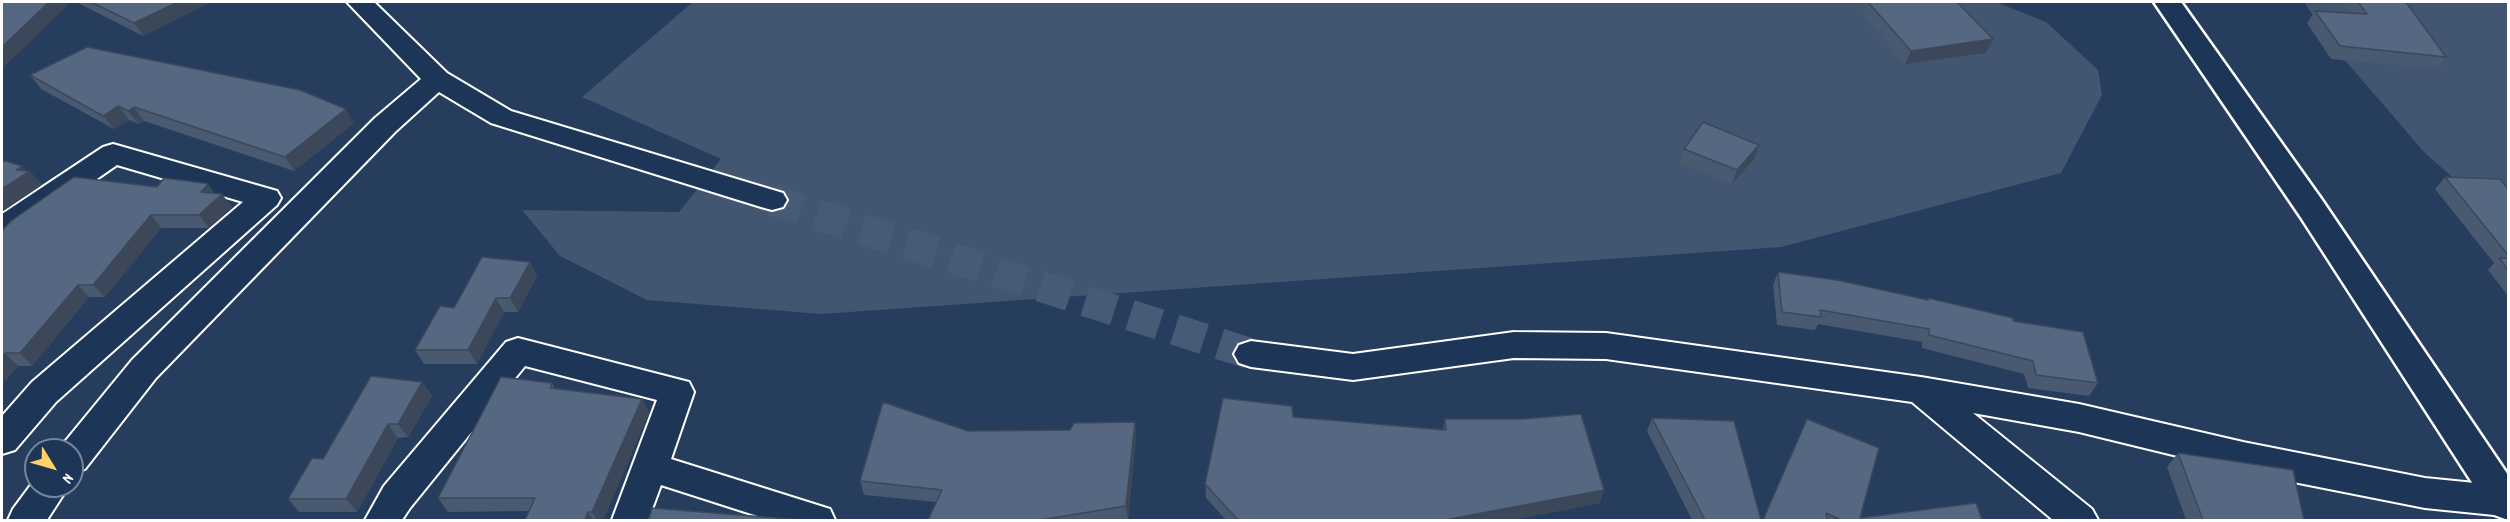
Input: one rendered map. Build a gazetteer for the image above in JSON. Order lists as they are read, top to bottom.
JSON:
{
  "north": "bottom right"
}
